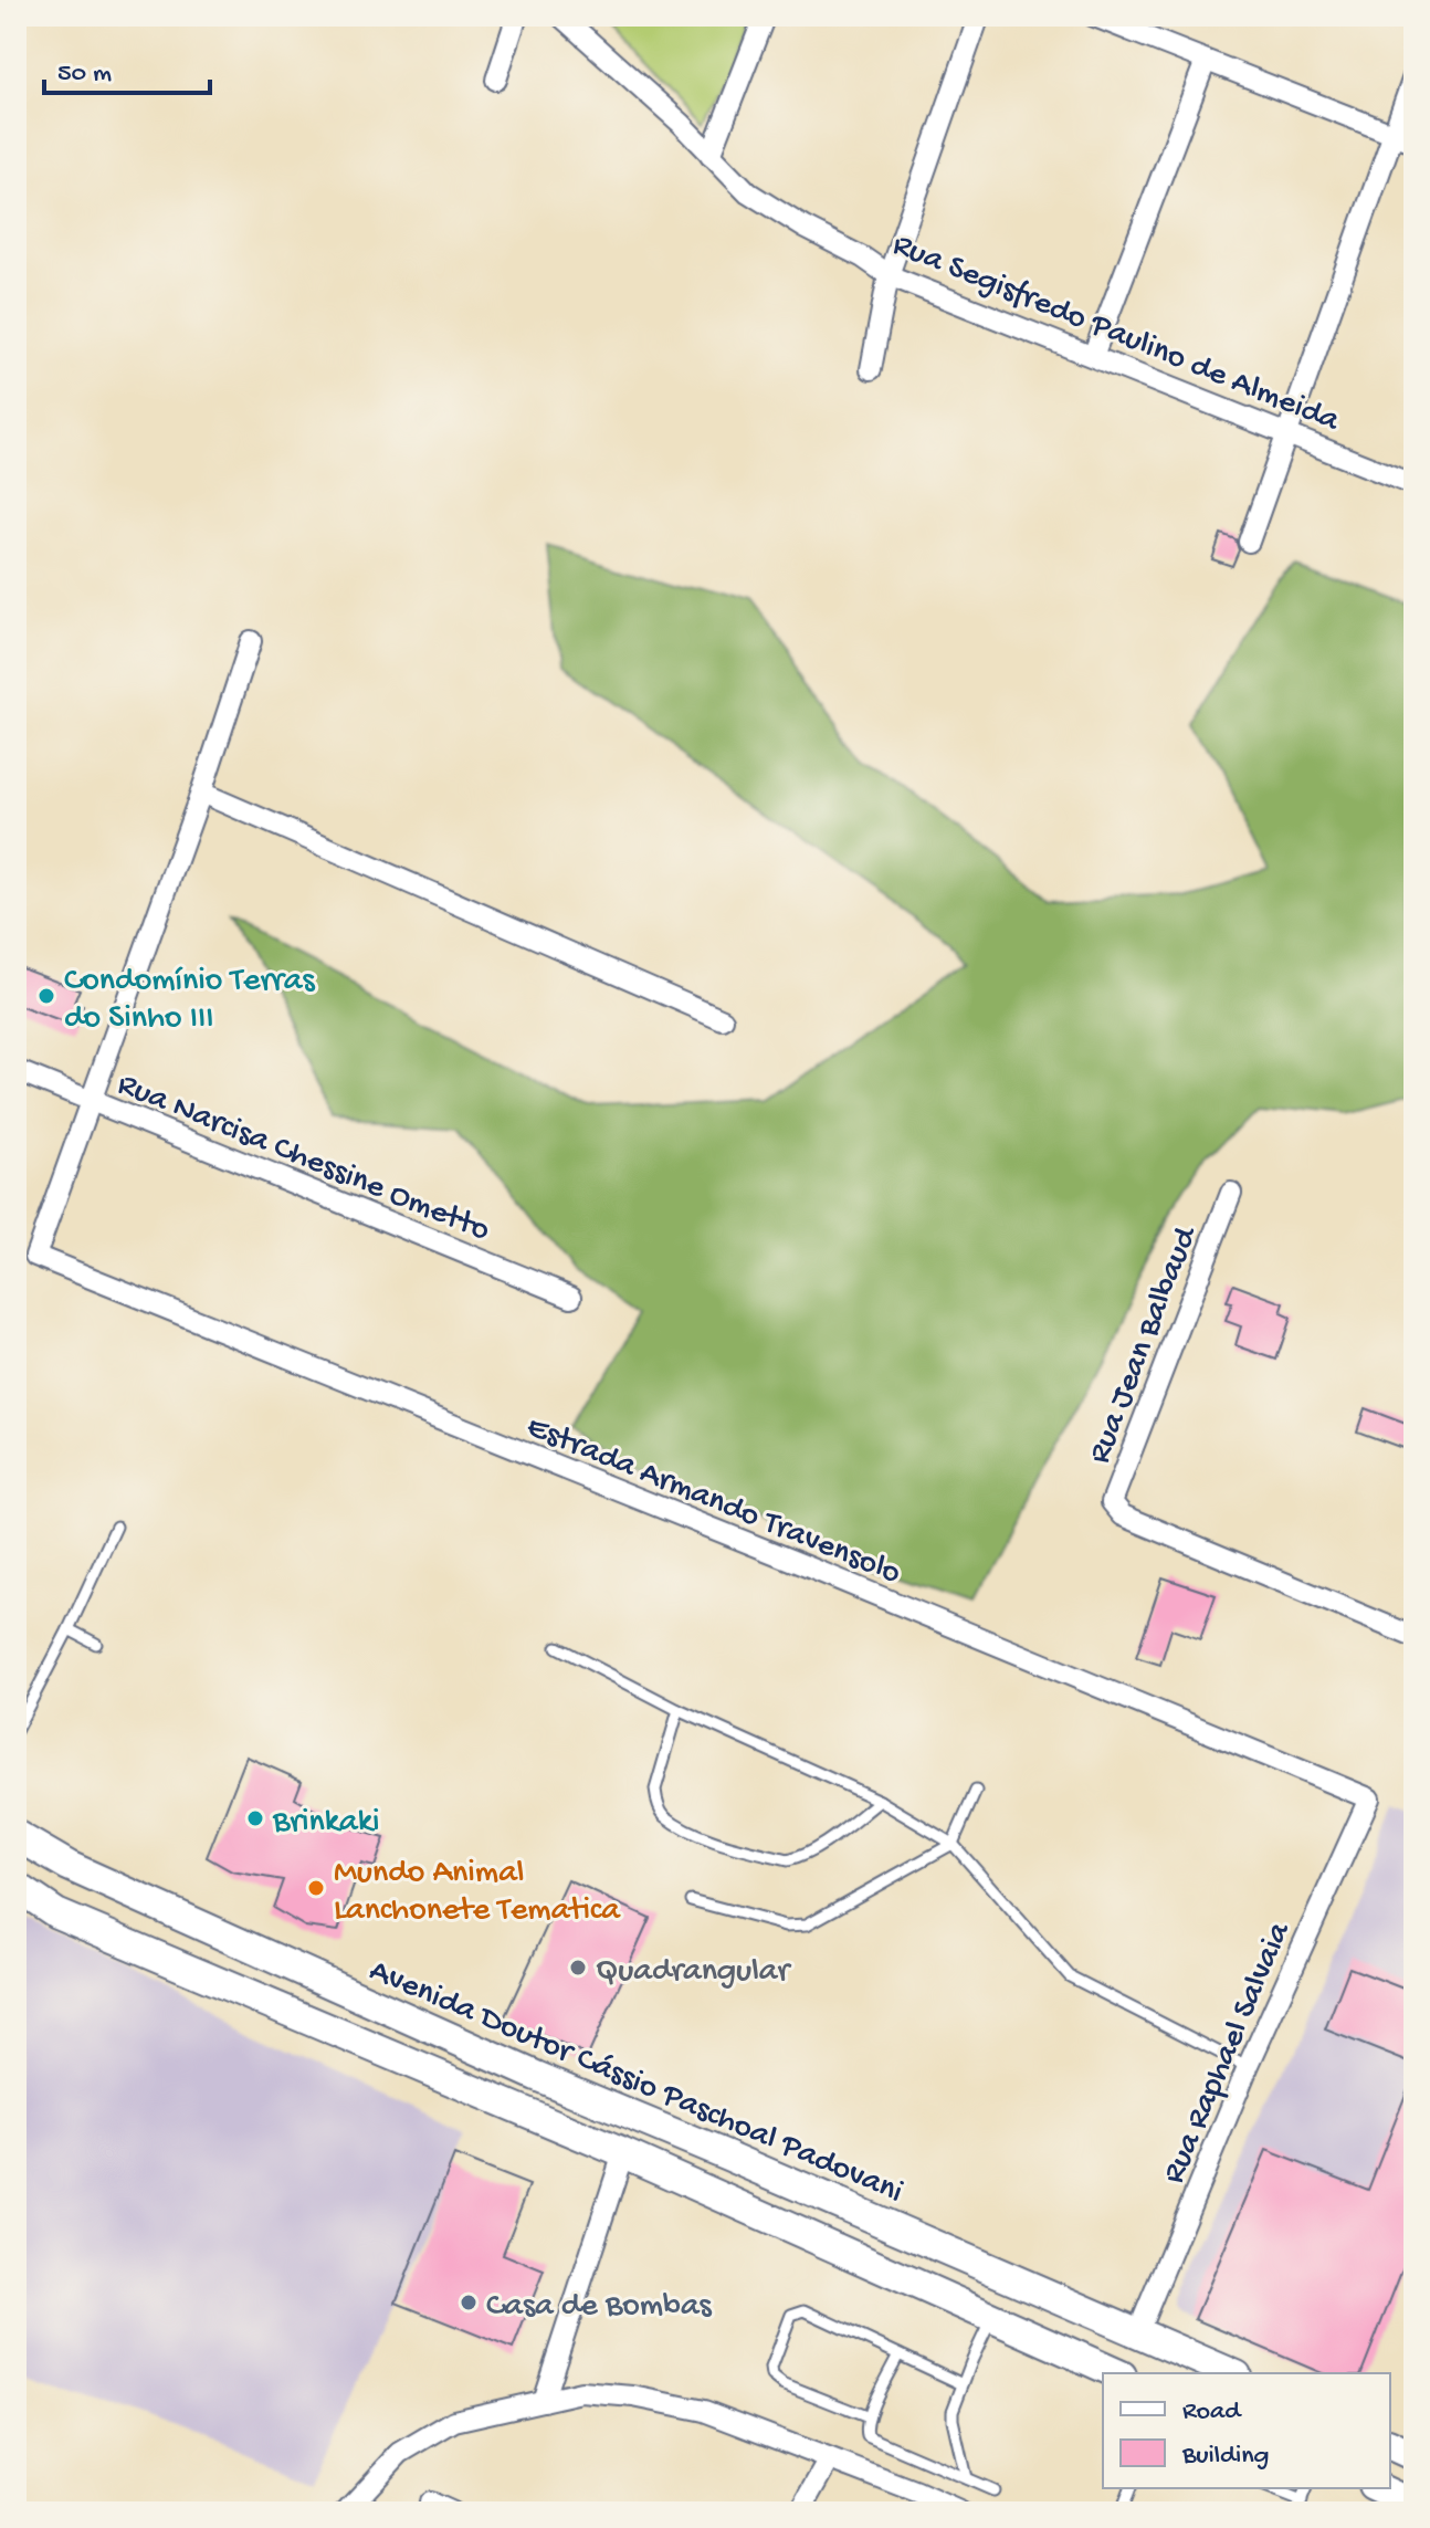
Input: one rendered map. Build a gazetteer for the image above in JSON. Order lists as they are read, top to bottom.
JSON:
{
  "streets": {
    "main road": ["Avenida Doutor Cássio Paschoal Padovani"],
    "street": [
      "Rua Segisfredo Paulino de Almeida",
      "Rua Narcisa Chessine Ometto",
      "Rua Jean Balbaud",
      "Estrada Armando Travensolo",
      "Rua Raphael Salvaia"
    ]
  },
  "crossings": [
    ["Rua Narcisa Chessine Ometto", "Estrada Armando Travensolo"],
    ["Estrada Armando Travensolo", "Rua Raphael Salvaia"],
    ["Rua Raphael Salvaia", "Avenida Doutor Cássio Paschoal Padovani"]
  ],
  "places": [
    "Condomínio Terras do Sinho III",
    "Brinkaki",
    "Mundo Animal Lanchonete Tematica",
    "Quadrangular",
    "Casa de Bombas"
  ],
  "legend": ["Road", "Building"],
  "scale_bar": "50 m"
}
